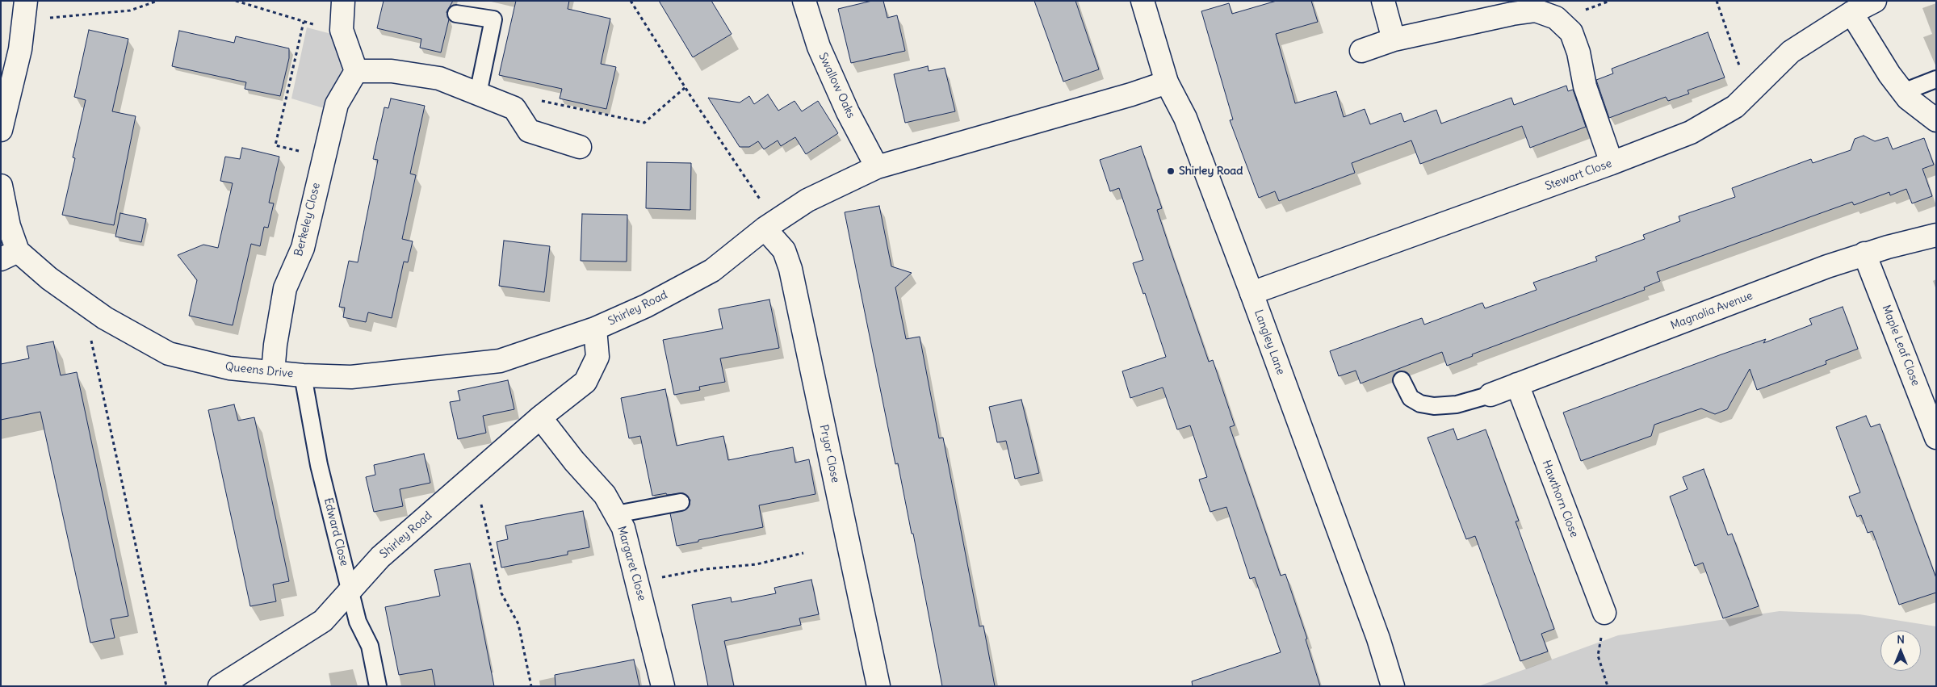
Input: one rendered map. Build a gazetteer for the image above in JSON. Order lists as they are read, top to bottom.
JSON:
{
  "streets": {
    "street": [
      "Swallow Oaks",
      "Stewart Close",
      "Berkeley Close",
      "Shirley Road",
      "Magnolia Avenue",
      "Langley Lane",
      "Maple Leaf Close",
      "Queens Drive",
      "Pryor Close",
      "Hawthorn Close",
      "Margaret Close"
    ],
    "lane": ["Edward Close"]
  },
  "crossings": [
    ["Swallow Oaks", "Shirley Road"],
    ["Stewart Close", "Langley Lane"],
    ["Berkeley Close", "Queens Drive"],
    ["Shirley Road", "Langley Lane"],
    ["Shirley Road", "Queens Drive"],
    ["Shirley Road", "Pryor Close"],
    ["Shirley Road", "Edward Close"],
    ["Shirley Road", "Margaret Close"],
    ["Magnolia Avenue", "Maple Leaf Close"],
    ["Magnolia Avenue", "Hawthorn Close"],
    ["Queens Drive", "Edward Close"]
  ],
  "places": ["Shirley Road"],
  "north": "top"
}
